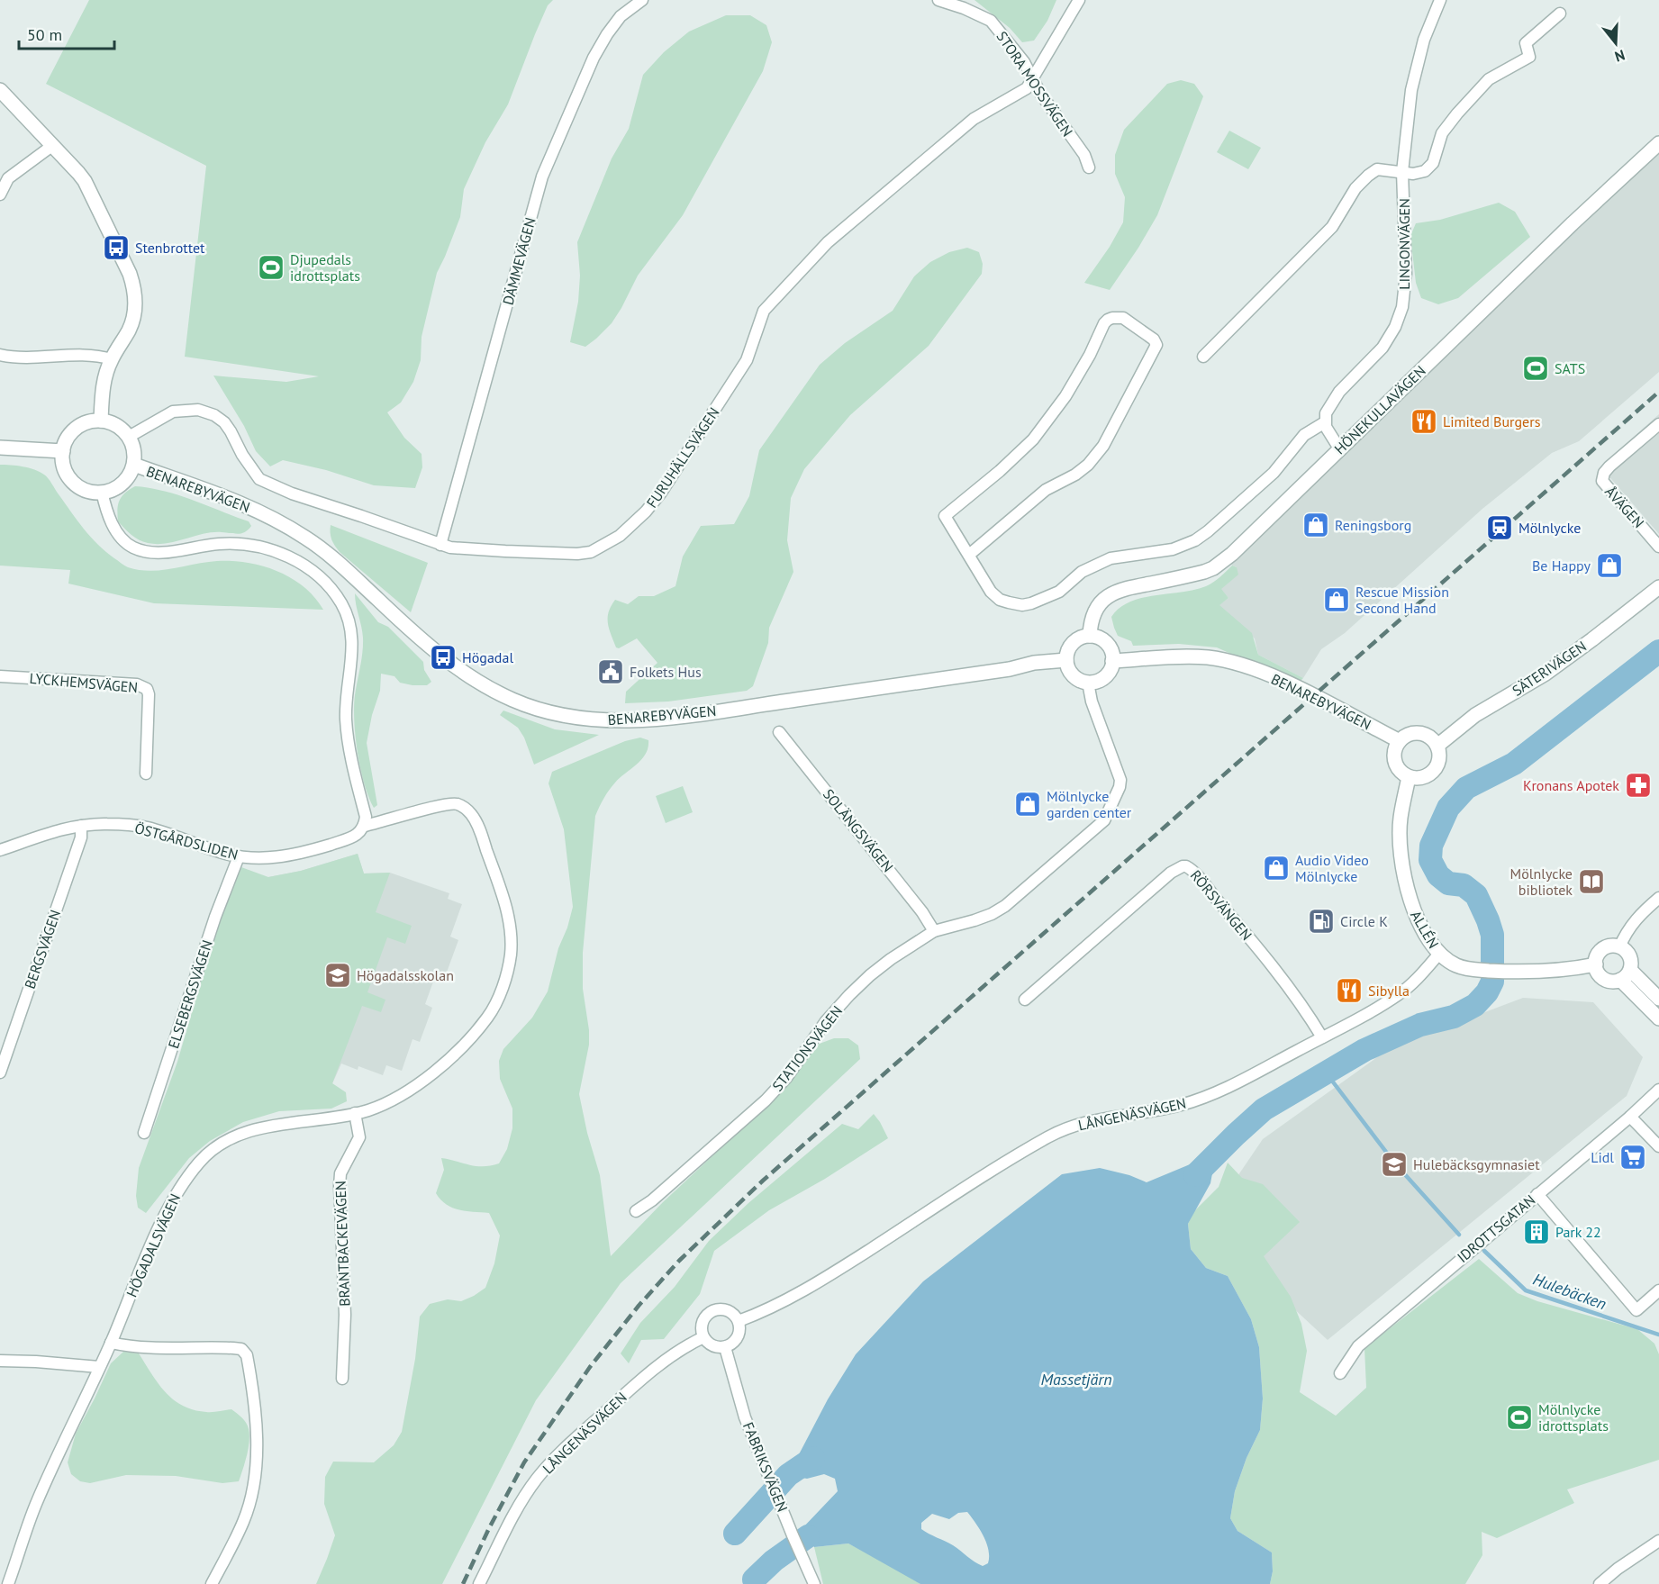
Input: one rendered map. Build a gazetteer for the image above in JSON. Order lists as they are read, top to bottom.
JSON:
{
  "streets": {
    "street": [
      "STORA MOSSVÄGEN",
      "LINGONVÄGEN",
      "DÄMMEVÄGEN",
      "HÖNEKULLAVÄGEN",
      "FURUHÄLLSVÄGEN",
      "BENAREBYVÄGEN",
      "ÅVÄGEN",
      "SÄTERIVÄGEN",
      "LYCKHEMSVÄGEN",
      "SOLÄNGSVÄGEN",
      "ÖSTGÅRDSLIDEN",
      "RÖRSVÄNGEN",
      "ALLÉN",
      "BERGSVÄGEN",
      "ELSEBERGSVÄGEN",
      "STATIONSVÄGEN",
      "LÅNGENÄSVÄGEN",
      "IDROTTSGATAN",
      "BRANTBACKEVÄGEN",
      "HÖGADALSVÄGEN",
      "FABRIKSVÄGEN"
    ]
  },
  "crossings": [
    ["STORA MOSSVÄGEN", "FURUHÄLLSVÄGEN"],
    ["DÄMMEVÄGEN", "FURUHÄLLSVÄGEN"],
    ["HÖNEKULLAVÄGEN", "BENAREBYVÄGEN"],
    ["HÖNEKULLAVÄGEN", "STATIONSVÄGEN"],
    ["FURUHÄLLSVÄGEN", "BENAREBYVÄGEN"],
    ["BENAREBYVÄGEN", "SÄTERIVÄGEN"],
    ["BENAREBYVÄGEN", "ALLÉN"],
    ["BENAREBYVÄGEN", "STATIONSVÄGEN"],
    ["SÄTERIVÄGEN", "ALLÉN"],
    ["SOLÄNGSVÄGEN", "STATIONSVÄGEN"],
    ["ÖSTGÅRDSLIDEN", "BERGSVÄGEN"],
    ["ÖSTGÅRDSLIDEN", "ELSEBERGSVÄGEN"],
    ["ÖSTGÅRDSLIDEN", "HÖGADALSVÄGEN"],
    ["RÖRSVÄNGEN", "LÅNGENÄSVÄGEN"],
    ["ALLÉN", "LÅNGENÄSVÄGEN"],
    ["LÅNGENÄSVÄGEN", "FABRIKSVÄGEN"],
    ["BRANTBACKEVÄGEN", "HÖGADALSVÄGEN"]
  ],
  "water": ["Hulebäcken", "Massetjärn"],
  "places": {
    "bus stop": ["Stenbrottet", "Högadal"],
    "sports": ["Djupedals idrottsplats", "SATS", "Mölnlycke idrottsplats"],
    "restaurant": ["Limited Burgers", "Sibylla"],
    "shop": [
      "Reningsborg",
      "Be Happy",
      "Rescue Mission Second Hand",
      "Mölnlycke garden center",
      "Audio Video Mölnlycke"
    ],
    "station": ["Mölnlycke"],
    "public building": ["Folkets Hus"],
    "pharmacy": ["Kronans Apotek"],
    "library": ["Mölnlycke bibliotek"],
    "fuel station": ["Circle K"],
    "school or university": ["Högadalsskolan", "Hulebäcksgymnasiet"],
    "supermarket": ["Lidl"],
    "building": ["Park 22"]
  },
  "scale_bar": "50 m",
  "north": "bottom"
}
